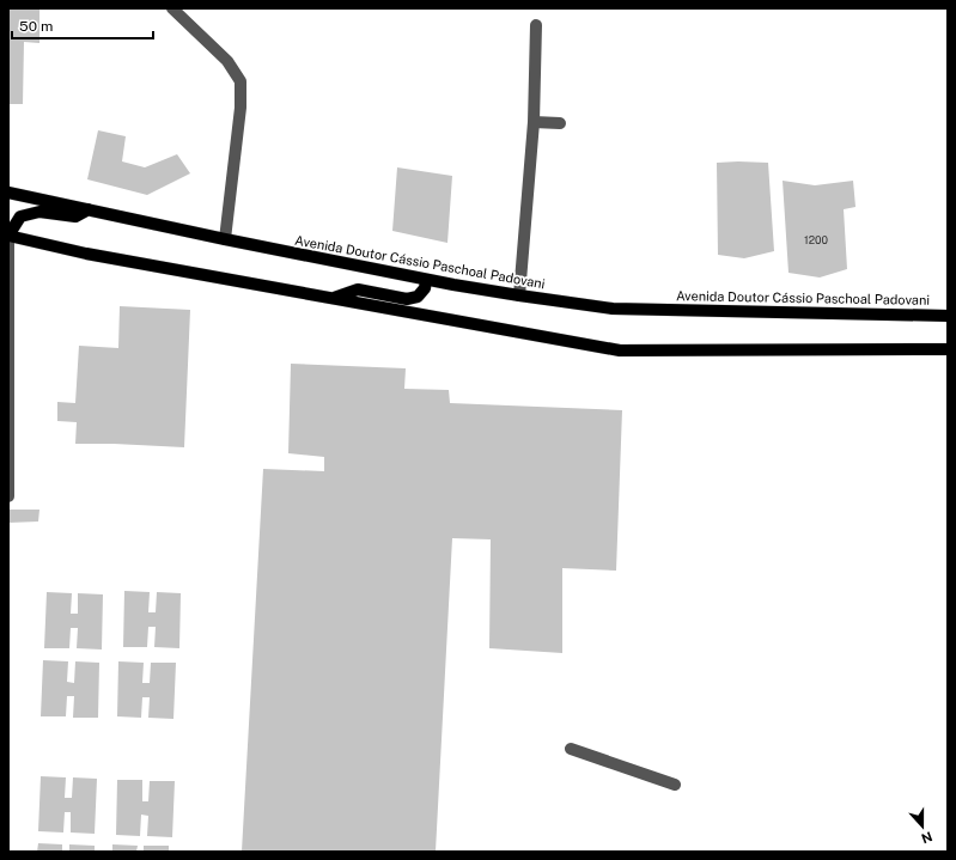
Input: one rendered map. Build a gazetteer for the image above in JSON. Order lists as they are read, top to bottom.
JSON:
{
  "streets": {
    "main road": ["Avenida Doutor Cássio Paschoal Padovani"]
  },
  "house_numbers": ["1200"],
  "scale_bar": "50 m",
  "north": "bottom"
}
